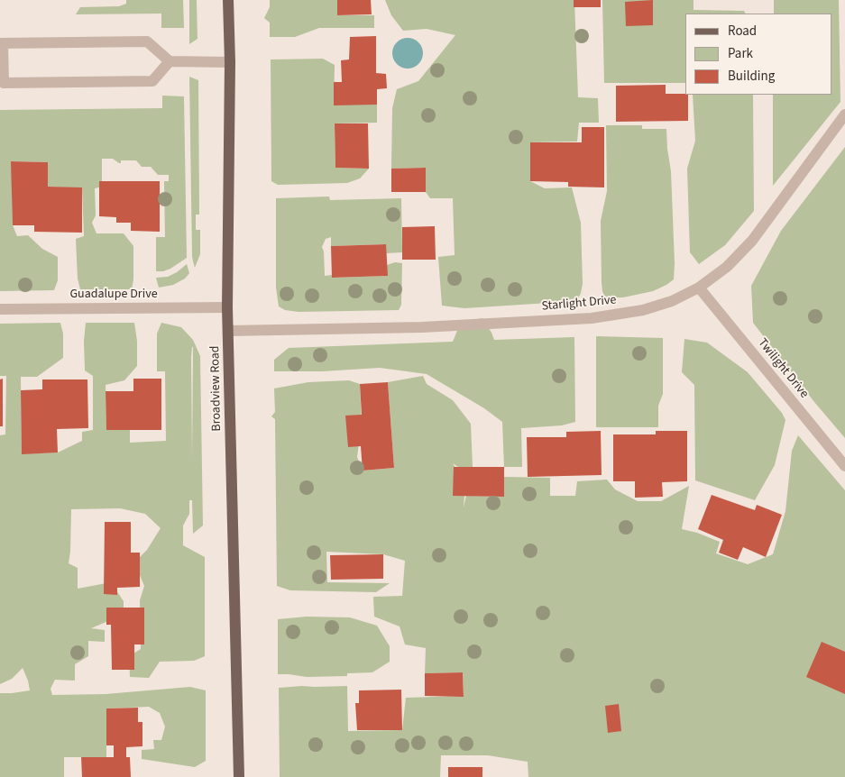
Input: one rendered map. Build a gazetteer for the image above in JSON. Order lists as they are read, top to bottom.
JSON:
{
  "streets": {
    "main road": ["Broadview Road"],
    "street": ["Guadalupe Drive", "Starlight Drive", "Twilight Drive"]
  },
  "crossings": [
    ["Guadalupe Drive", "Broadview Road"],
    ["Starlight Drive", "Twilight Drive"],
    ["Starlight Drive", "Broadview Road"]
  ],
  "legend": ["Road", "Park", "Building"]
}
